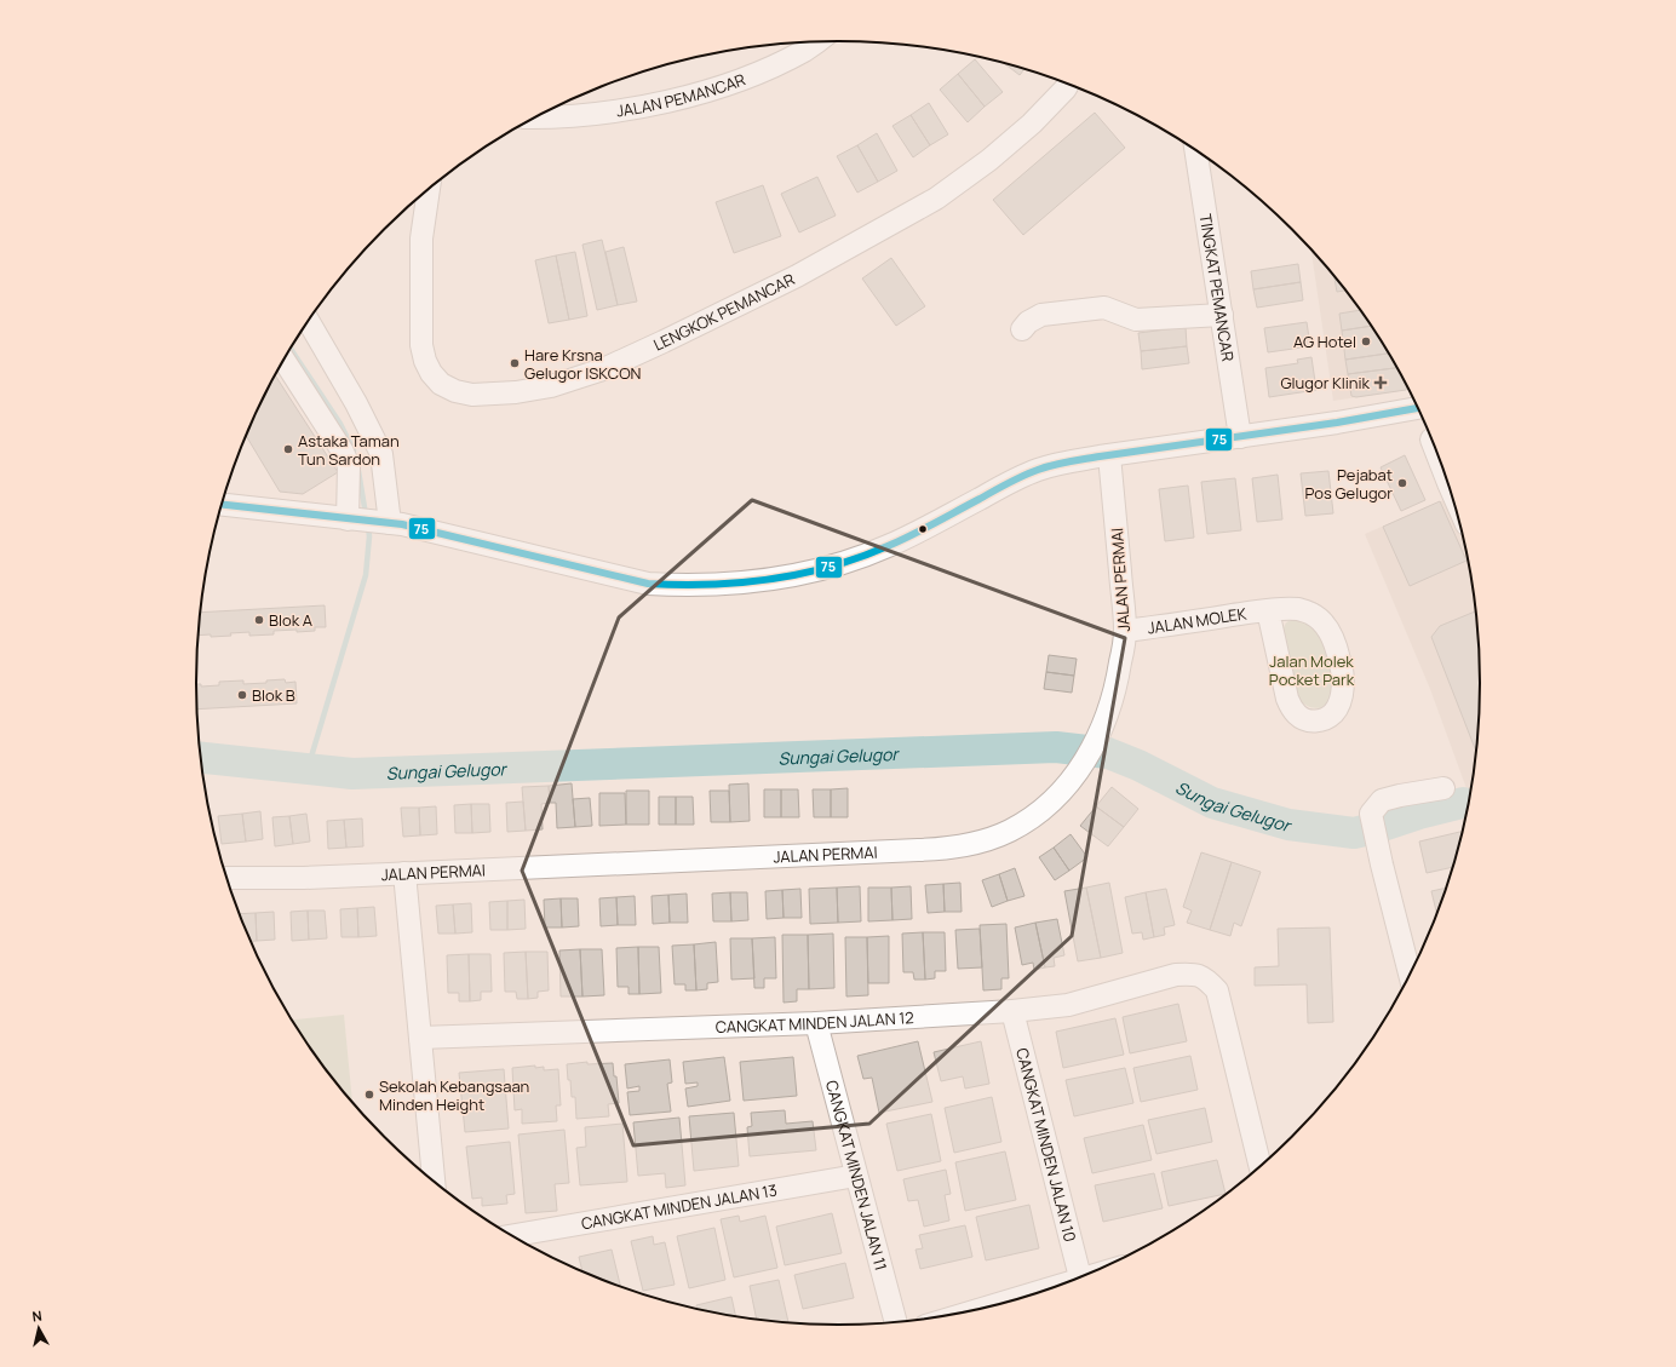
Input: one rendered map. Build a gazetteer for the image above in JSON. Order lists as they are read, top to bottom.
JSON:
{
  "streets": {
    "street": [
      "JALAN PEMANCAR",
      "TINGKAT PEMANCAR",
      "LENGKOK PEMANCAR",
      "JALAN PERMAI",
      "JALAN MOLEK",
      "CANGKAT MINDEN JALAN 12",
      "CANGKAT MINDEN JALAN 10",
      "CANGKAT MINDEN JALAN 11",
      "CANGKAT MINDEN JALAN 13"
    ]
  },
  "crossings": [
    ["JALAN PERMAI", "JALAN MOLEK"],
    ["CANGKAT MINDEN JALAN 12", "CANGKAT MINDEN JALAN 10"],
    ["CANGKAT MINDEN JALAN 12", "CANGKAT MINDEN JALAN 11"],
    ["CANGKAT MINDEN JALAN 11", "CANGKAT MINDEN JALAN 13"]
  ],
  "water": ["Sungai Gelugor"],
  "parks": ["Jalan Molek Pocket Park"],
  "places": {
    "other": [
      "AG Hotel",
      "Hare Krsna Gelugor ISKCON",
      "Astaka Taman Tun Sardon",
      "Pejabat Pos Gelugor",
      "Blok A",
      "Blok B",
      "Sekolah Kebangsaan Minden Height"
    ],
    "health": ["Glugor Klinik"]
  },
  "lines": ["transit line 75"],
  "north": "top"
}
